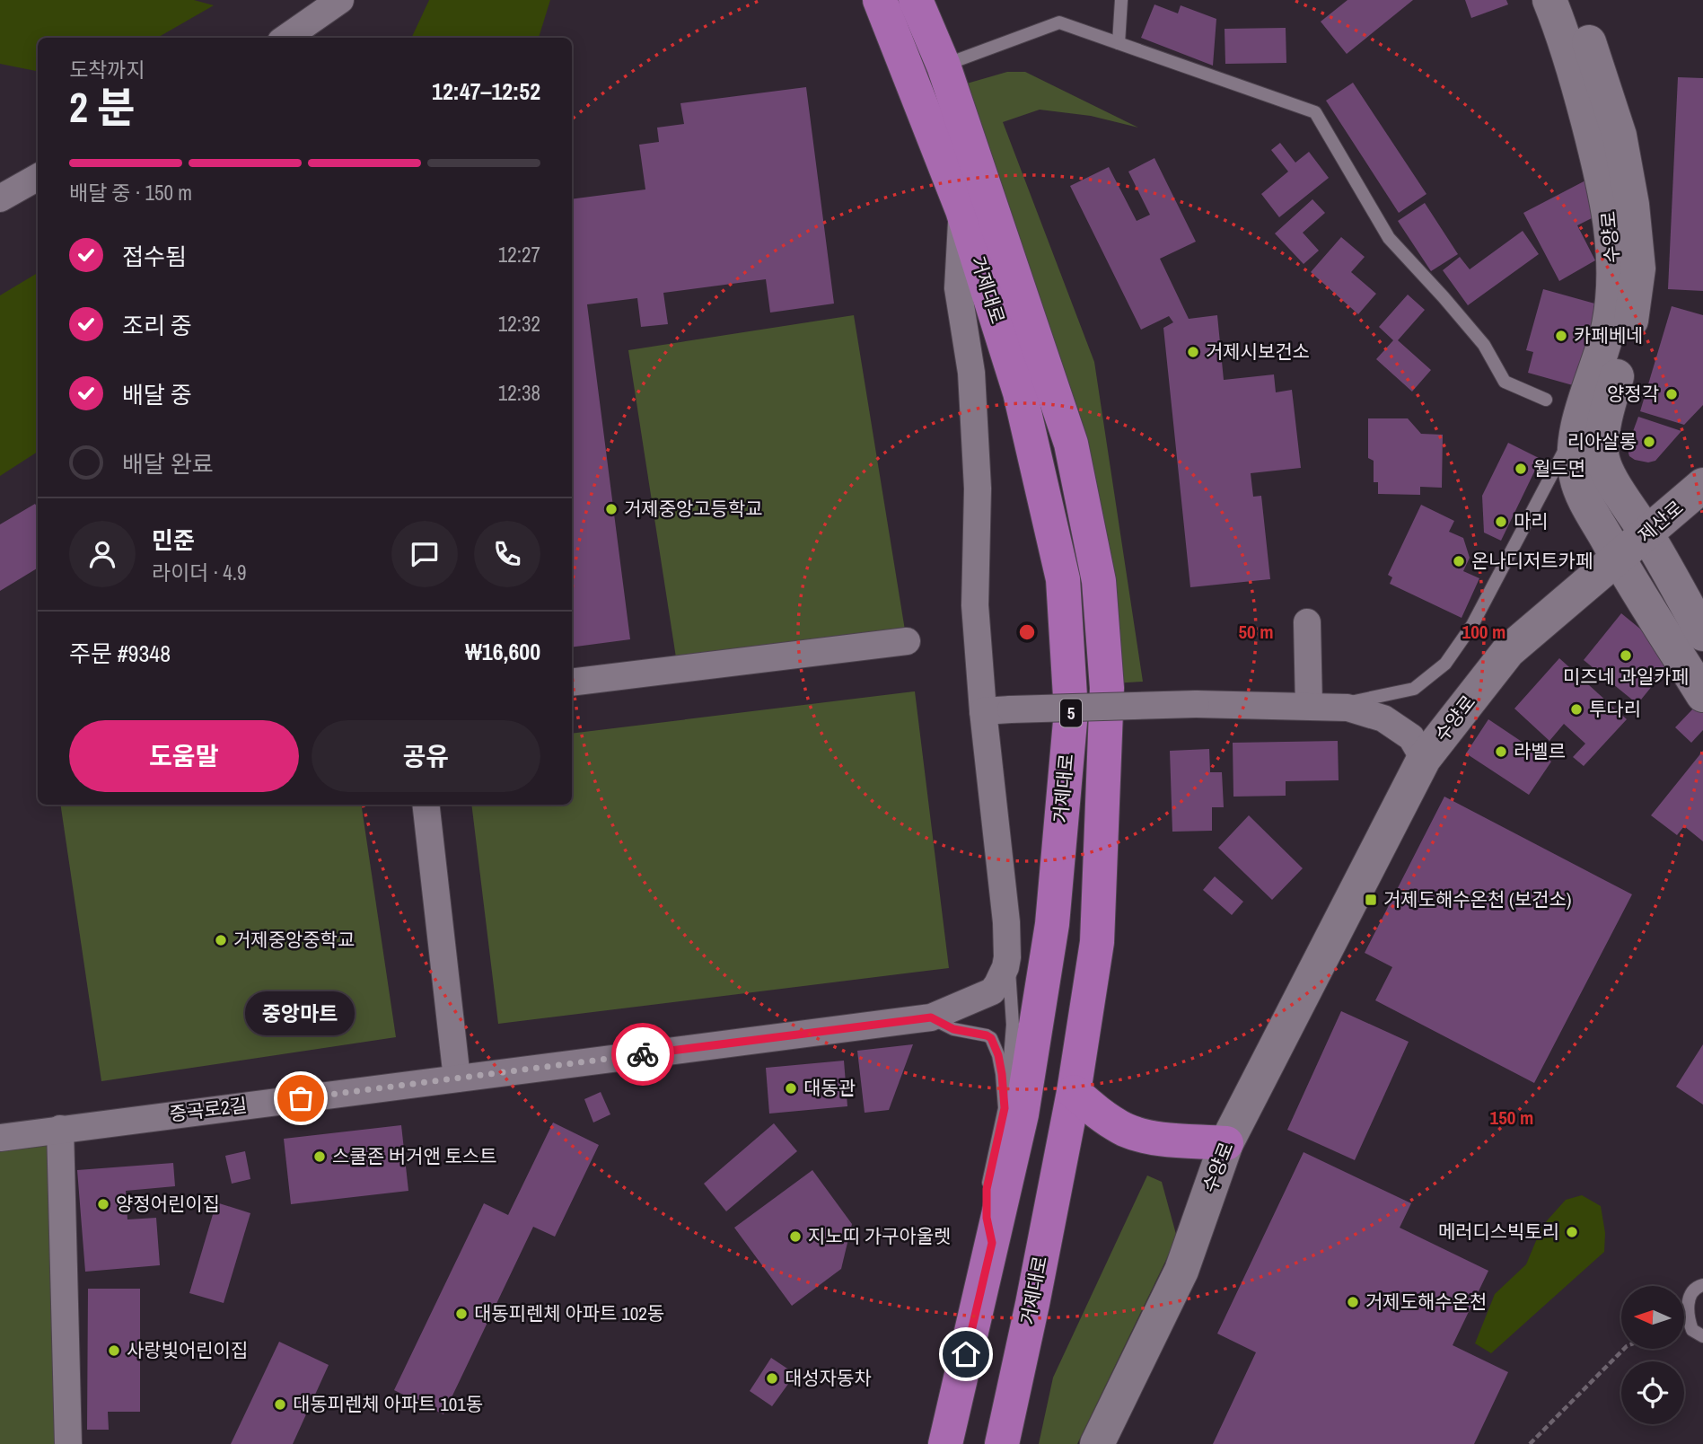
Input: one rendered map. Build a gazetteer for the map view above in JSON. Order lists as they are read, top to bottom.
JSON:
{
  "streets": {
    "main road": ["거제대로", "5"],
    "street": ["수양로", "제산로", "중곡로2길"]
  },
  "crossings": [
    ["수양로", "제산로"]
  ],
  "places": {
    "other": [
      "카페베네",
      "거제시보건소",
      "양정각",
      "리아살롱",
      "월드면",
      "거제중앙고등학교",
      "마리",
      "온나디저트카페",
      "미즈네 과일카페",
      "투다리",
      "라벨르",
      "거제중앙중학교",
      "대동관",
      "중앙마트",
      "스쿨존 버거앤 토스트",
      "양정어린이집",
      "메러디스빅토리",
      "지노띠 가구아울렛",
      "거제도해수온천",
      "대동피렌체 아파트 102동",
      "사랑빛어린이집",
      "대성자동차",
      "대동피렌체 아파트 101동"
    ],
    "transit": ["거제도해수온천 (보건소)"]
  },
  "north": "left",
  "page": {
    "heading": ["2 분", "도착까지", "12:47–12:52"],
    "panel": [
      "민준",
      "라이더 · 4.9",
      "주문 #9348",
      "₩16,600"
    ],
    "bar": "배달 중 · 150 m",
    "list": [
      ["접수됨", "12:27"],
      ["조리 중", "12:32"],
      ["배달 중", "12:38"],
      "배달 완료"
    ],
    "buttons": ["도움말", "공유"],
    "bubble": "중앙마트"
  },
  "rings": ["50 m", "100 m", "150 m"]
}
